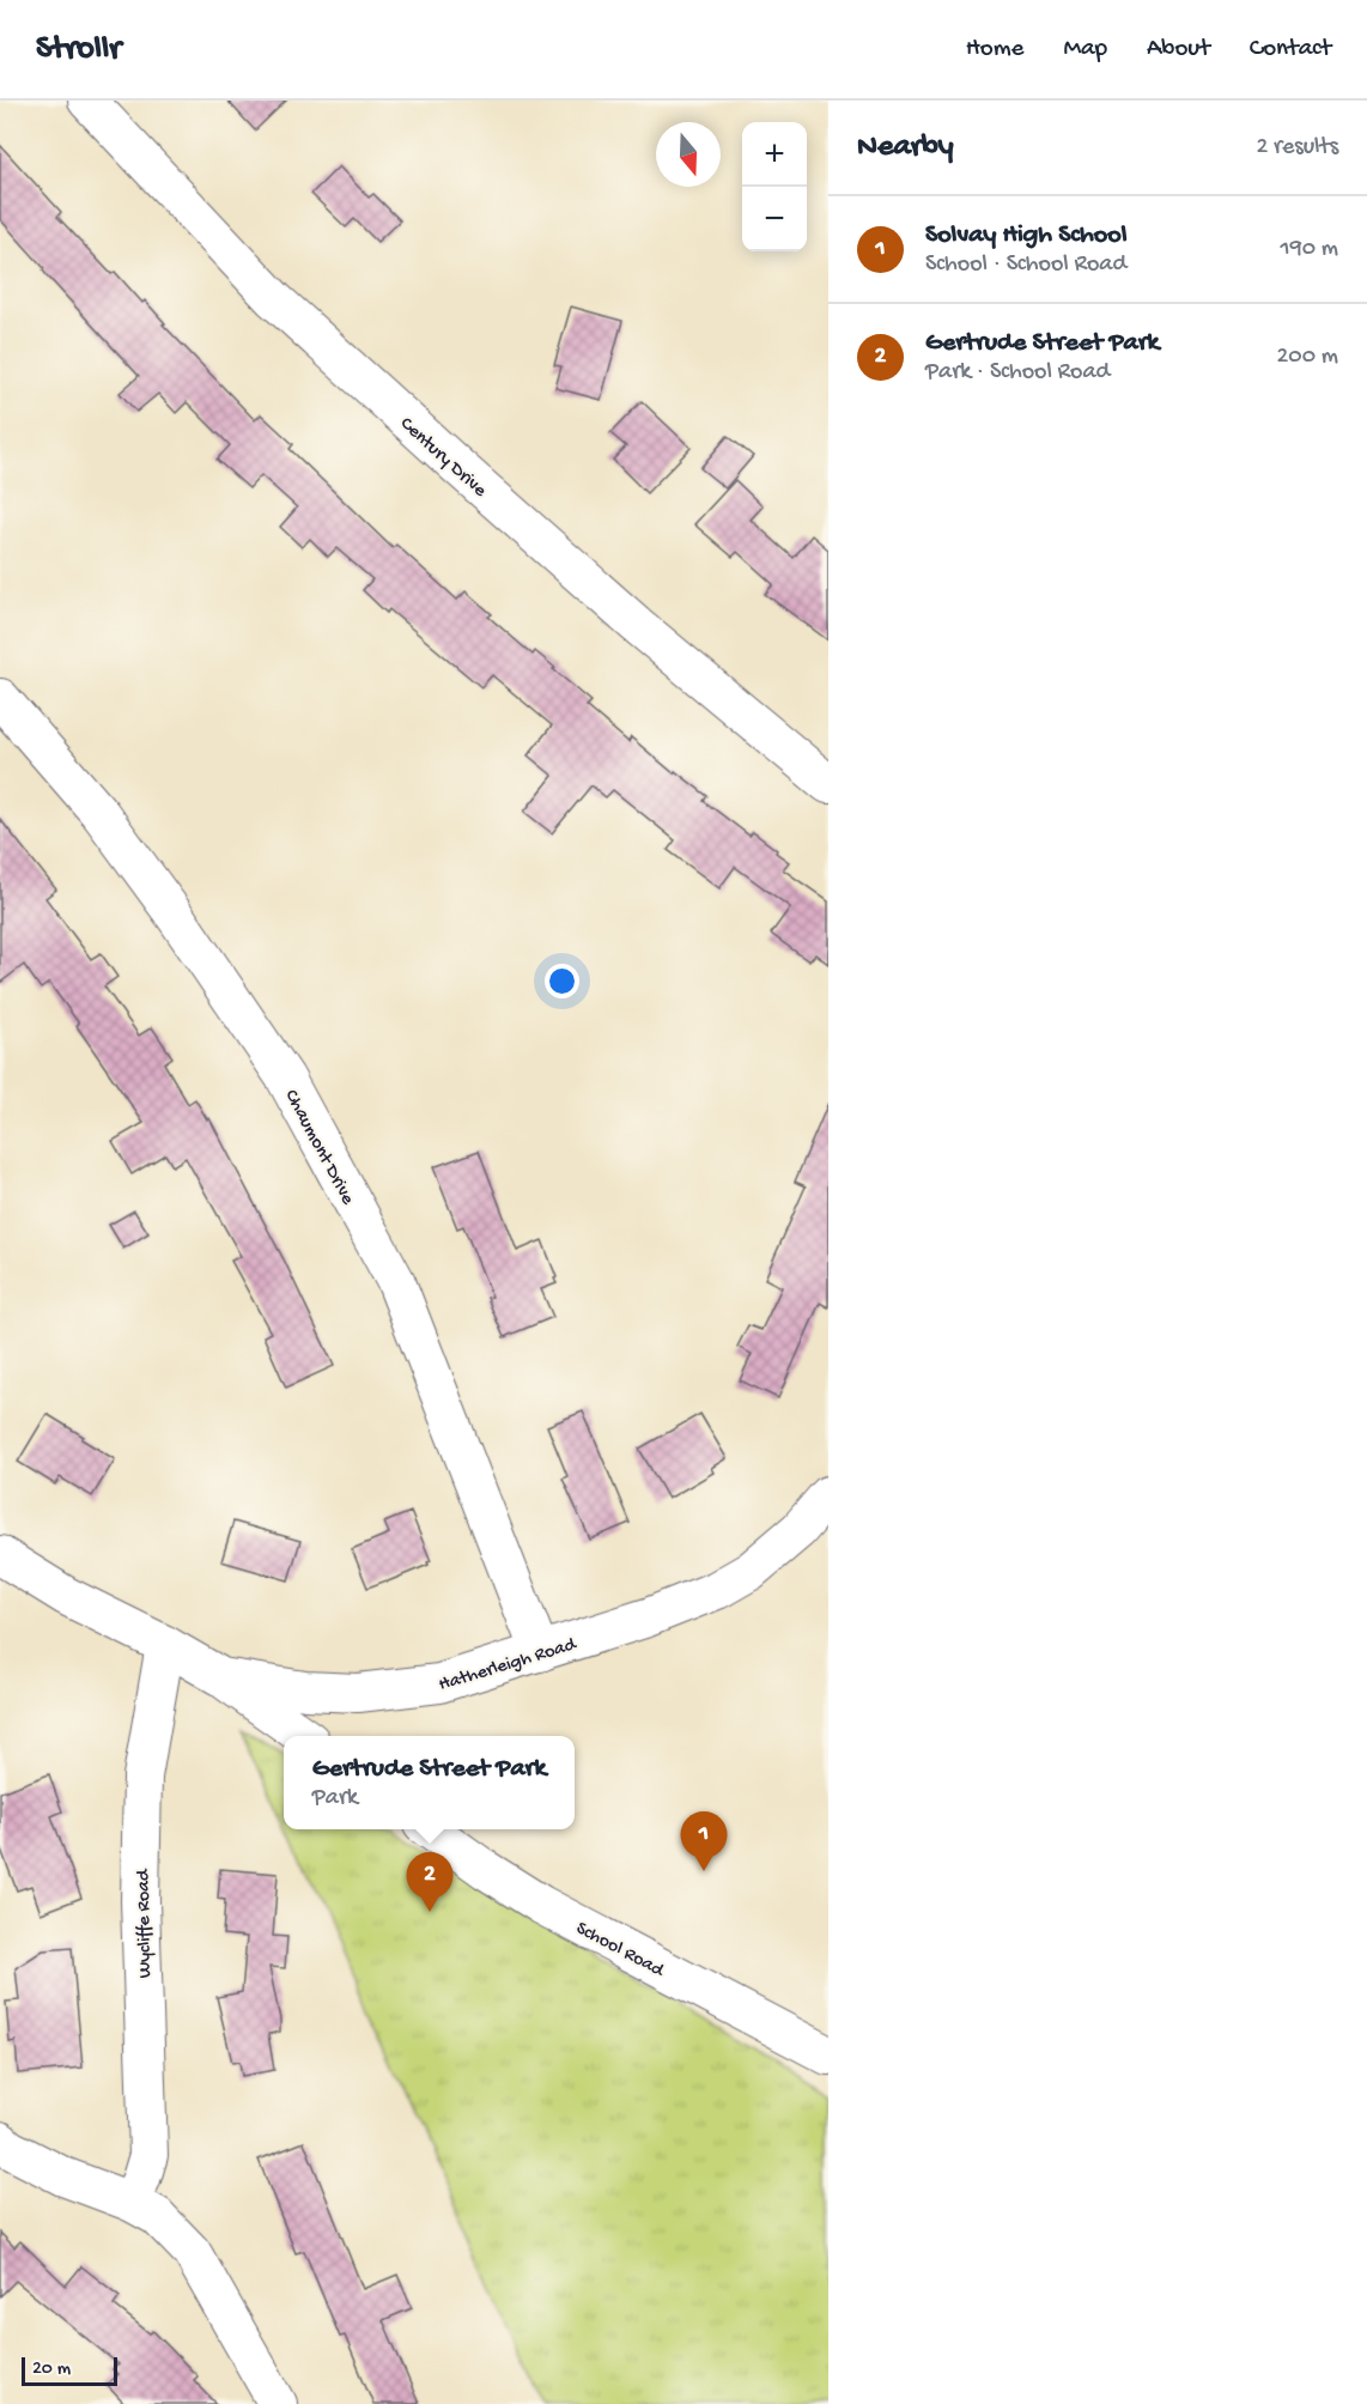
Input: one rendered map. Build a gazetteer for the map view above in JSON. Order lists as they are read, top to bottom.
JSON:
{
  "streets": {
    "street": [
      "Century Drive",
      "Chaumont Drive",
      "Hatherleigh Road",
      "Wycliffe Road",
      "School Road"
    ]
  },
  "crossings": [
    ["Chaumont Drive", "Hatherleigh Road"],
    ["Hatherleigh Road", "Wycliffe Road"]
  ],
  "scale_bar": "20 m",
  "north": "bottom",
  "page": {
    "header": "Strollr",
    "nav": [
      "Home",
      "Map",
      "About",
      "Contact"
    ],
    "heading": ["Nearby", "2 results"],
    "map_buttons": ["+", "−"],
    "list": [
      {
        "mark": "1",
        "name": "Solvay High School",
        "note": "School · School Road",
        "value": "190 m"
      },
      {
        "mark": "2",
        "name": "Gertrude Street Park",
        "note": "Park · School Road",
        "value": "200 m"
      }
    ],
    "popup": ["Gertrude Street Park", "Park"],
    "pins": ["1", "2"],
    "scale": "20 m"
  }
}
